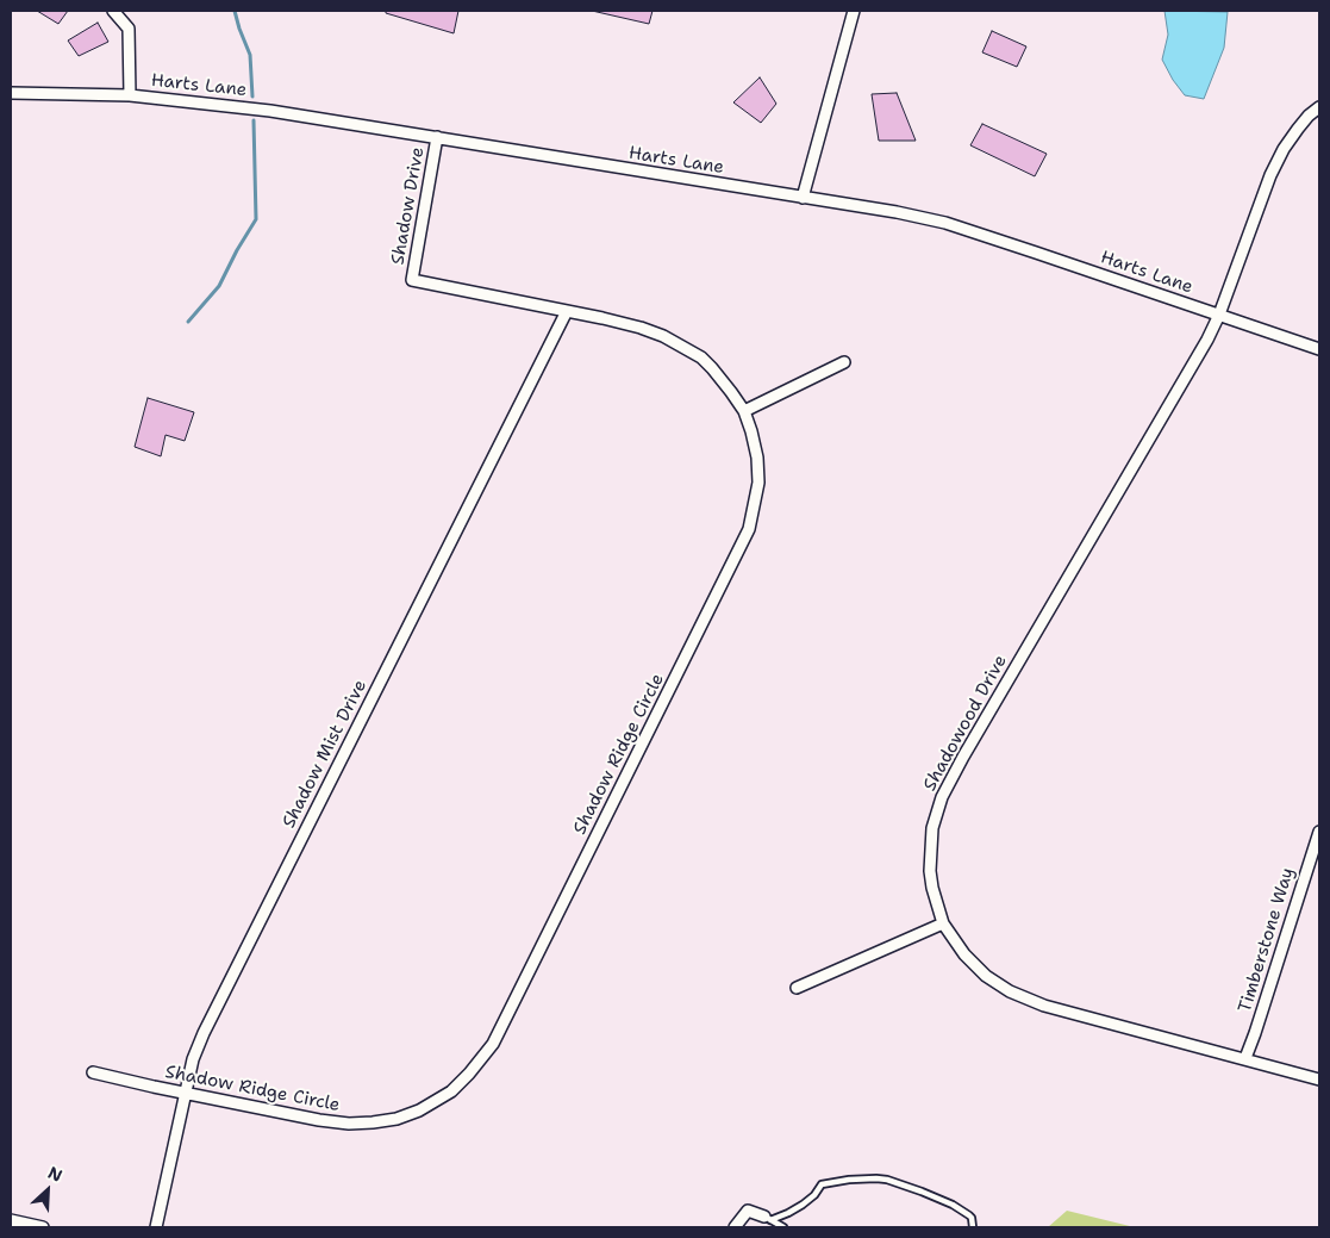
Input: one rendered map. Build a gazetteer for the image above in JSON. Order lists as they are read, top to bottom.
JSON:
{
  "streets": {
    "street": [
      "Harts Lane",
      "Shadow Drive",
      "Shadowood Drive",
      "Shadow Mist Drive",
      "Shadow Ridge Circle",
      "Timberstone Way"
    ]
  },
  "crossings": [
    ["Harts Lane", "Shadow Drive"],
    ["Harts Lane", "Shadowood Drive"],
    ["Shadow Drive", "Shadow Ridge Circle"],
    ["Shadowood Drive", "Timberstone Way"],
    ["Shadow Mist Drive", "Shadow Ridge Circle"]
  ],
  "north": "top right"
}
